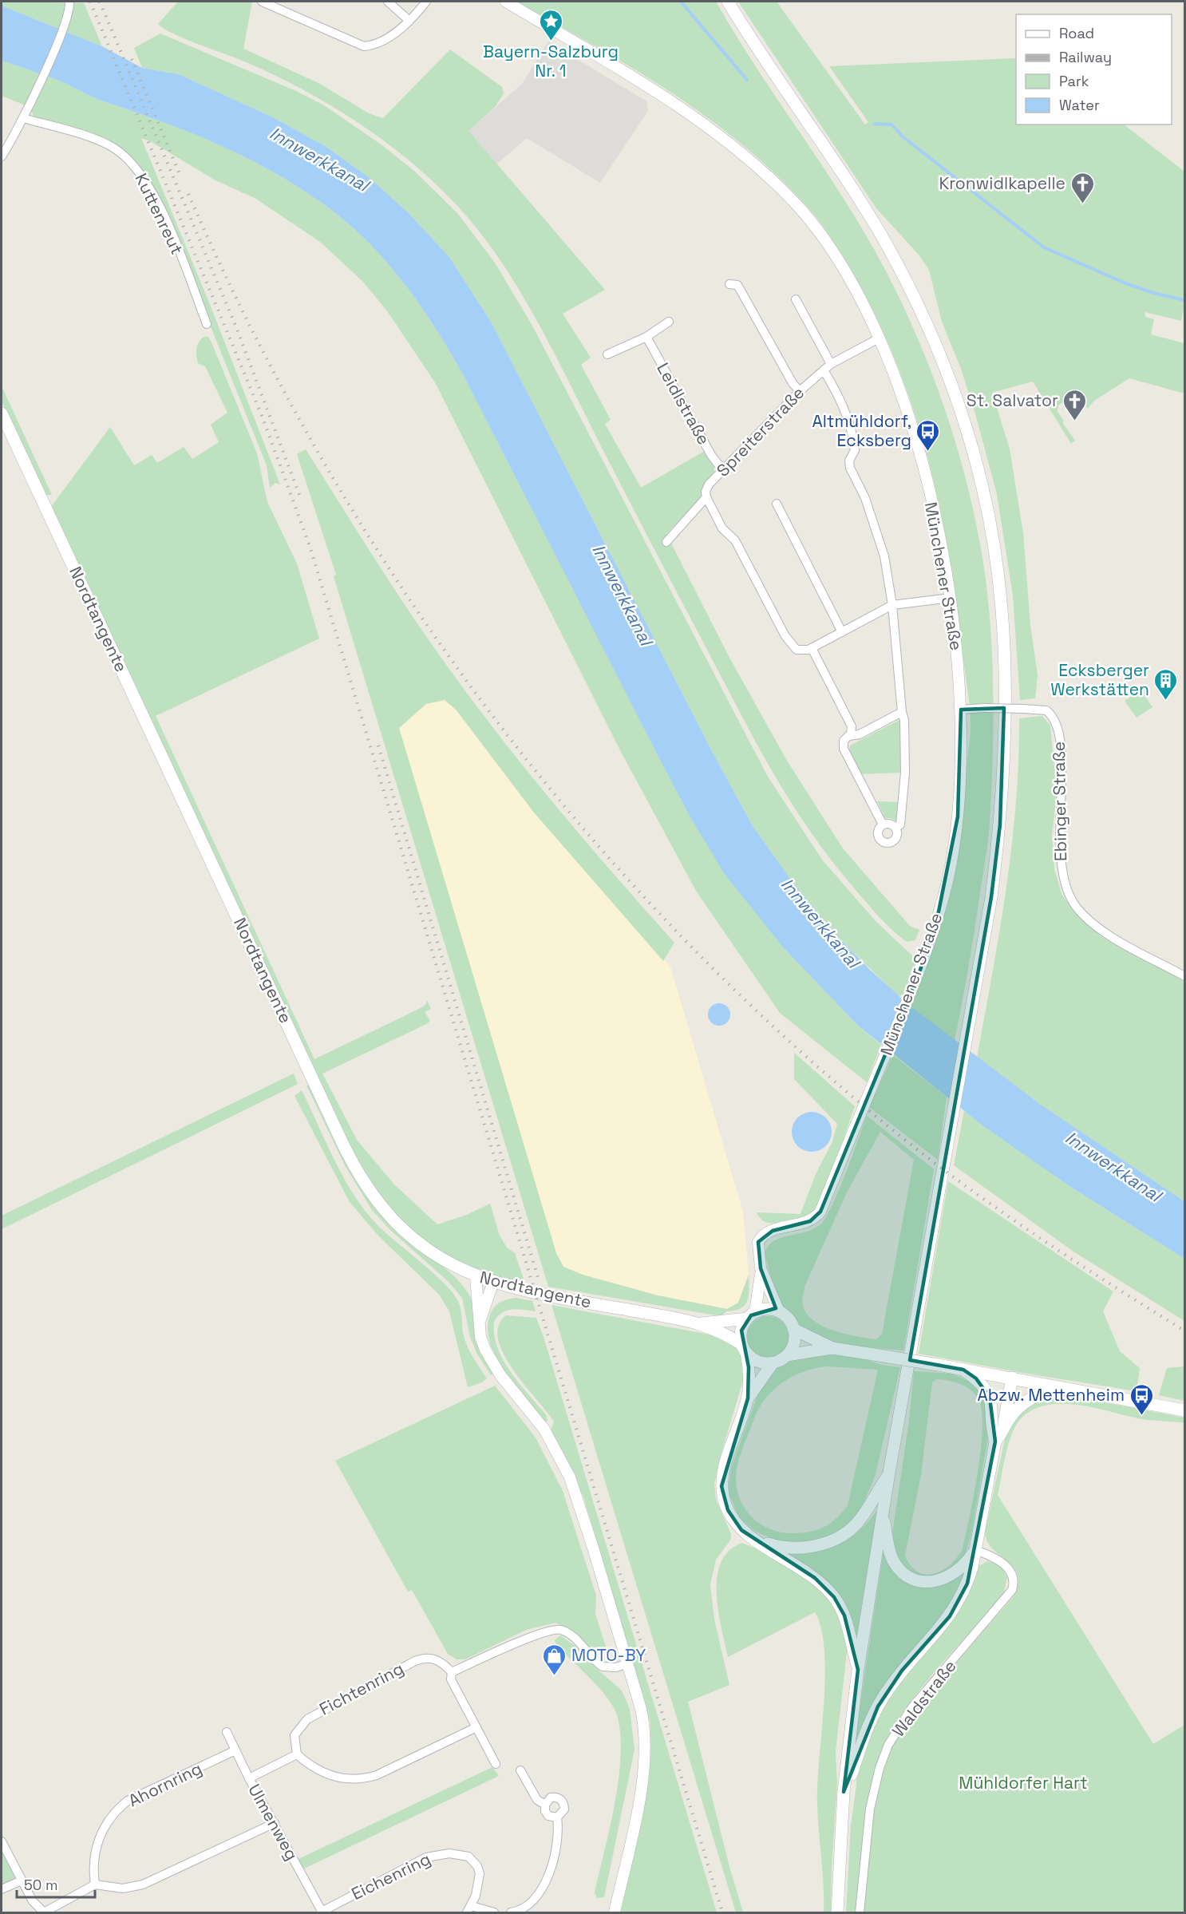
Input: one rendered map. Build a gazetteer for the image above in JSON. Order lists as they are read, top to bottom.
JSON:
{
  "streets": {
    "main road": ["Nordtangente"],
    "street": [
      "Kuttenreut",
      "Leidlstraße",
      "Spreiterstraße",
      "Münchener Straße",
      "Ebinger Straße",
      "Fichtenring",
      "Waldstraße",
      "Ahornring",
      "Ulmenweg",
      "Eichenring"
    ]
  },
  "crossings": [
    ["Leidlstraße", "Spreiterstraße"],
    ["Spreiterstraße", "Münchener Straße"],
    ["Münchener Straße", "Nordtangente"],
    ["Münchener Straße", "Ebinger Straße"],
    ["Ahornring", "Ulmenweg"],
    ["Ulmenweg", "Eichenring"]
  ],
  "water": ["Innwerkkanal"],
  "parks": ["Mühldorfer Hart"],
  "places": {
    "place": ["Bayern-Salzburg Nr. 1"],
    "church": ["Kronwidlkapelle", "St. Salvator"],
    "bus stop": ["Altmühldorf, Ecksberg", "Abzw. Mettenheim"],
    "building": ["Ecksberger Werkstätten"],
    "shop": ["MOTO-BY"]
  },
  "legend": [
    "Road",
    "Railway",
    "Park",
    "Water"
  ],
  "scale_bar": "50 m"
}
